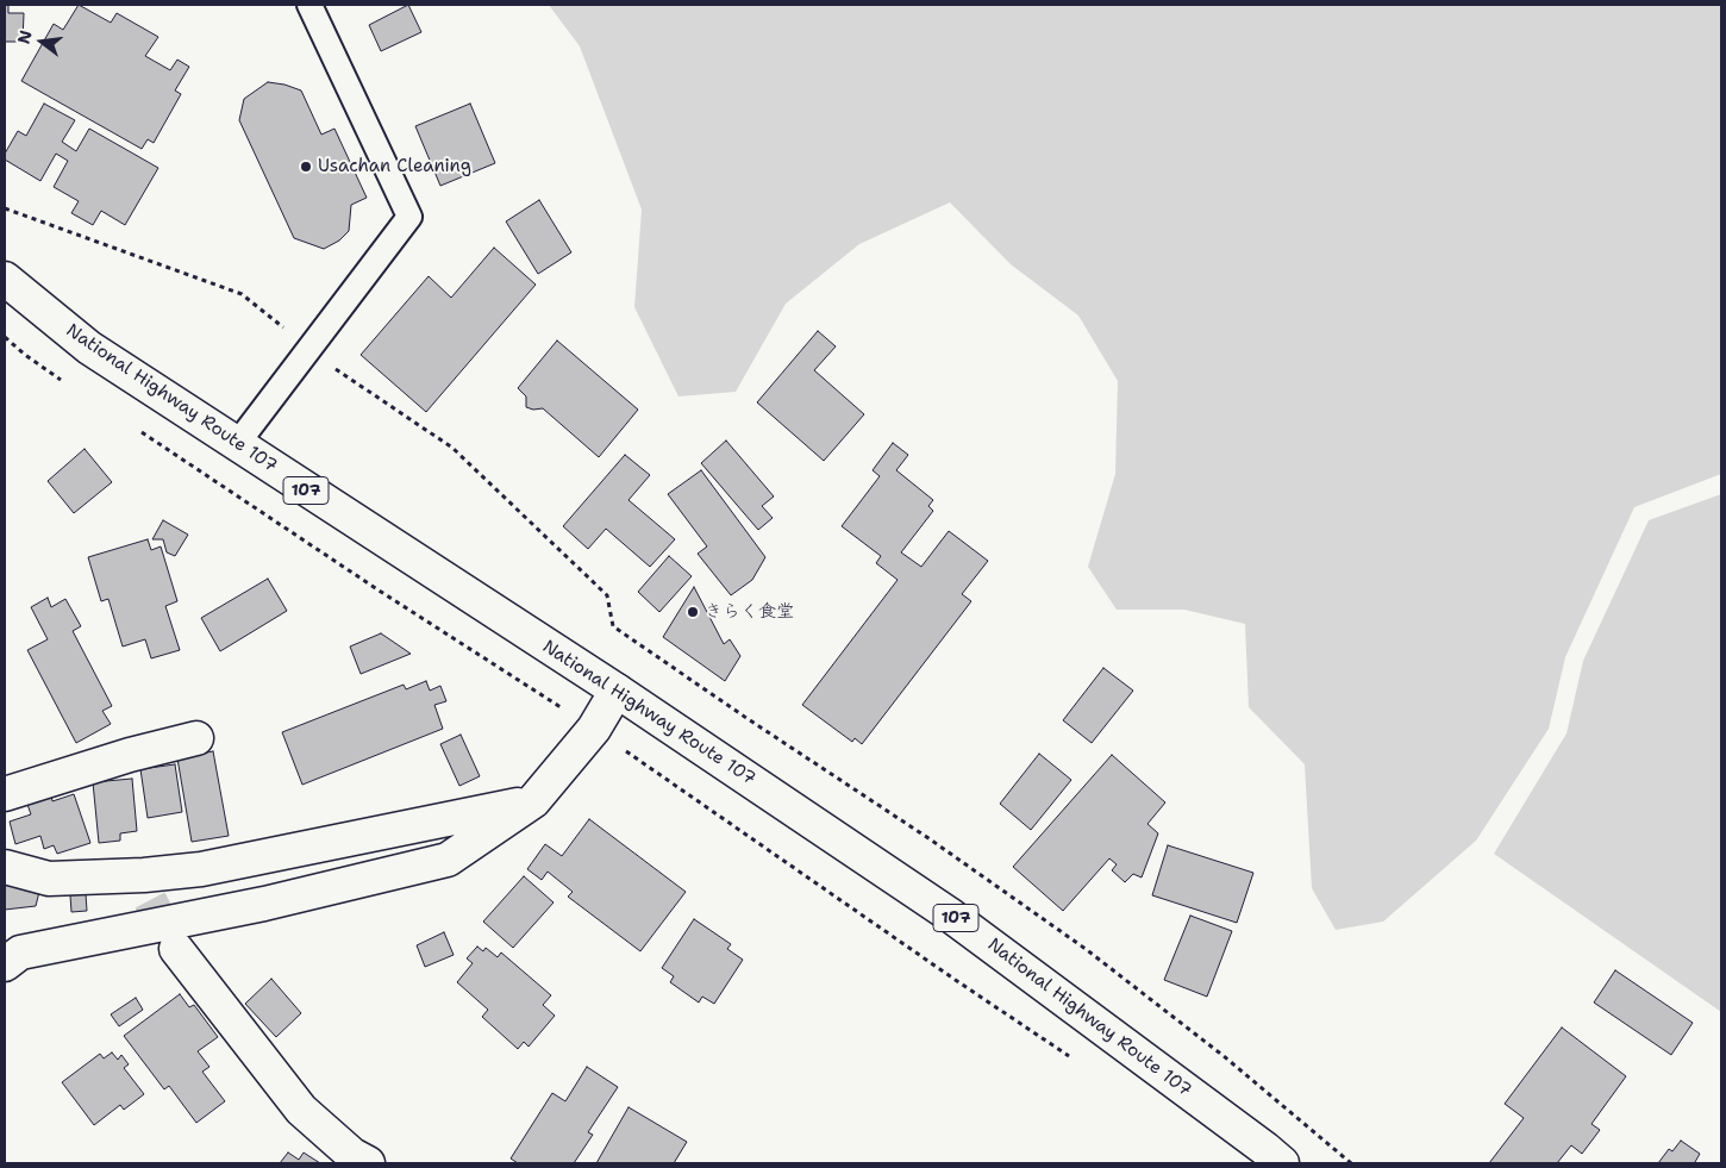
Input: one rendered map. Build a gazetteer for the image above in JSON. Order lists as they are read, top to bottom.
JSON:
{
  "streets": {
    "main road": ["National Highway Route 107", "107"]
  },
  "places": ["Usachan Cleaning", "きらく食堂"],
  "north": "left"
}
